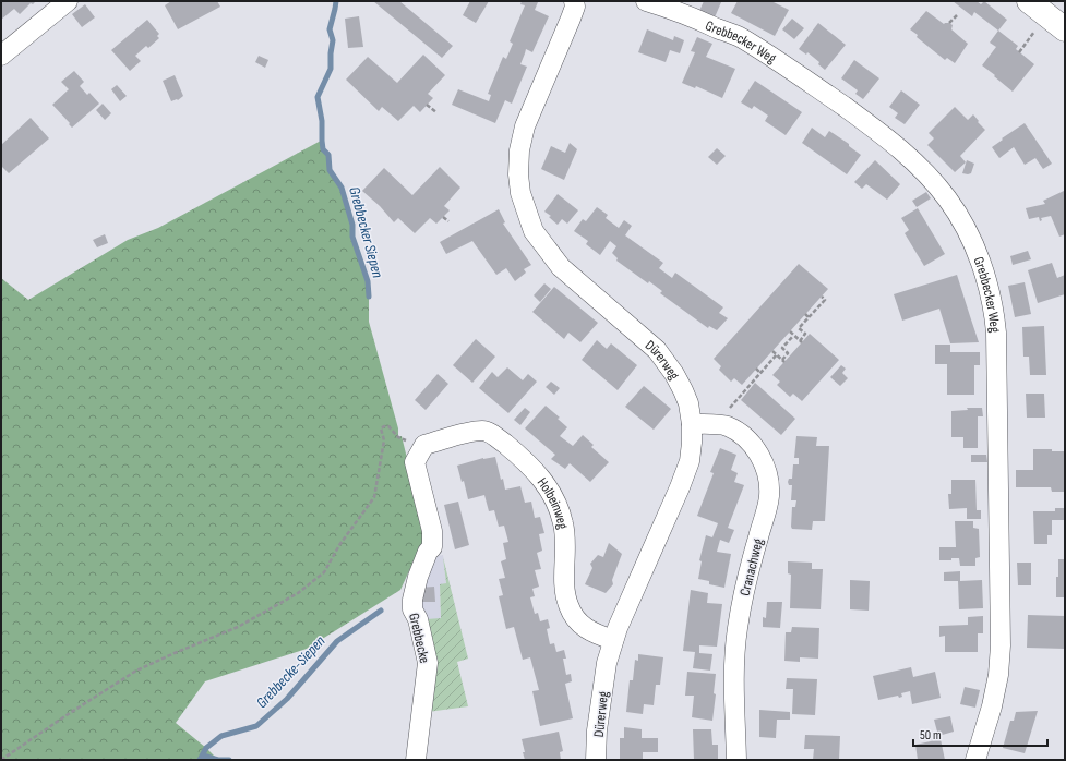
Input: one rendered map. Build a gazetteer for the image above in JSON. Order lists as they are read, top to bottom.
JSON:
{
  "streets": {
    "street": [
      "Grebbecker Weg",
      "Dürerweg",
      "Holbeinweg",
      "Cranachweg",
      "Grebbecke"
    ]
  },
  "crossings": [
    ["Dürerweg", "Holbeinweg"],
    ["Dürerweg", "Cranachweg"],
    ["Holbeinweg", "Grebbecke"]
  ],
  "water": ["Grebbecker Siepen", "Grebbecke-Siepen"],
  "scale_bar": "50 m"
}
